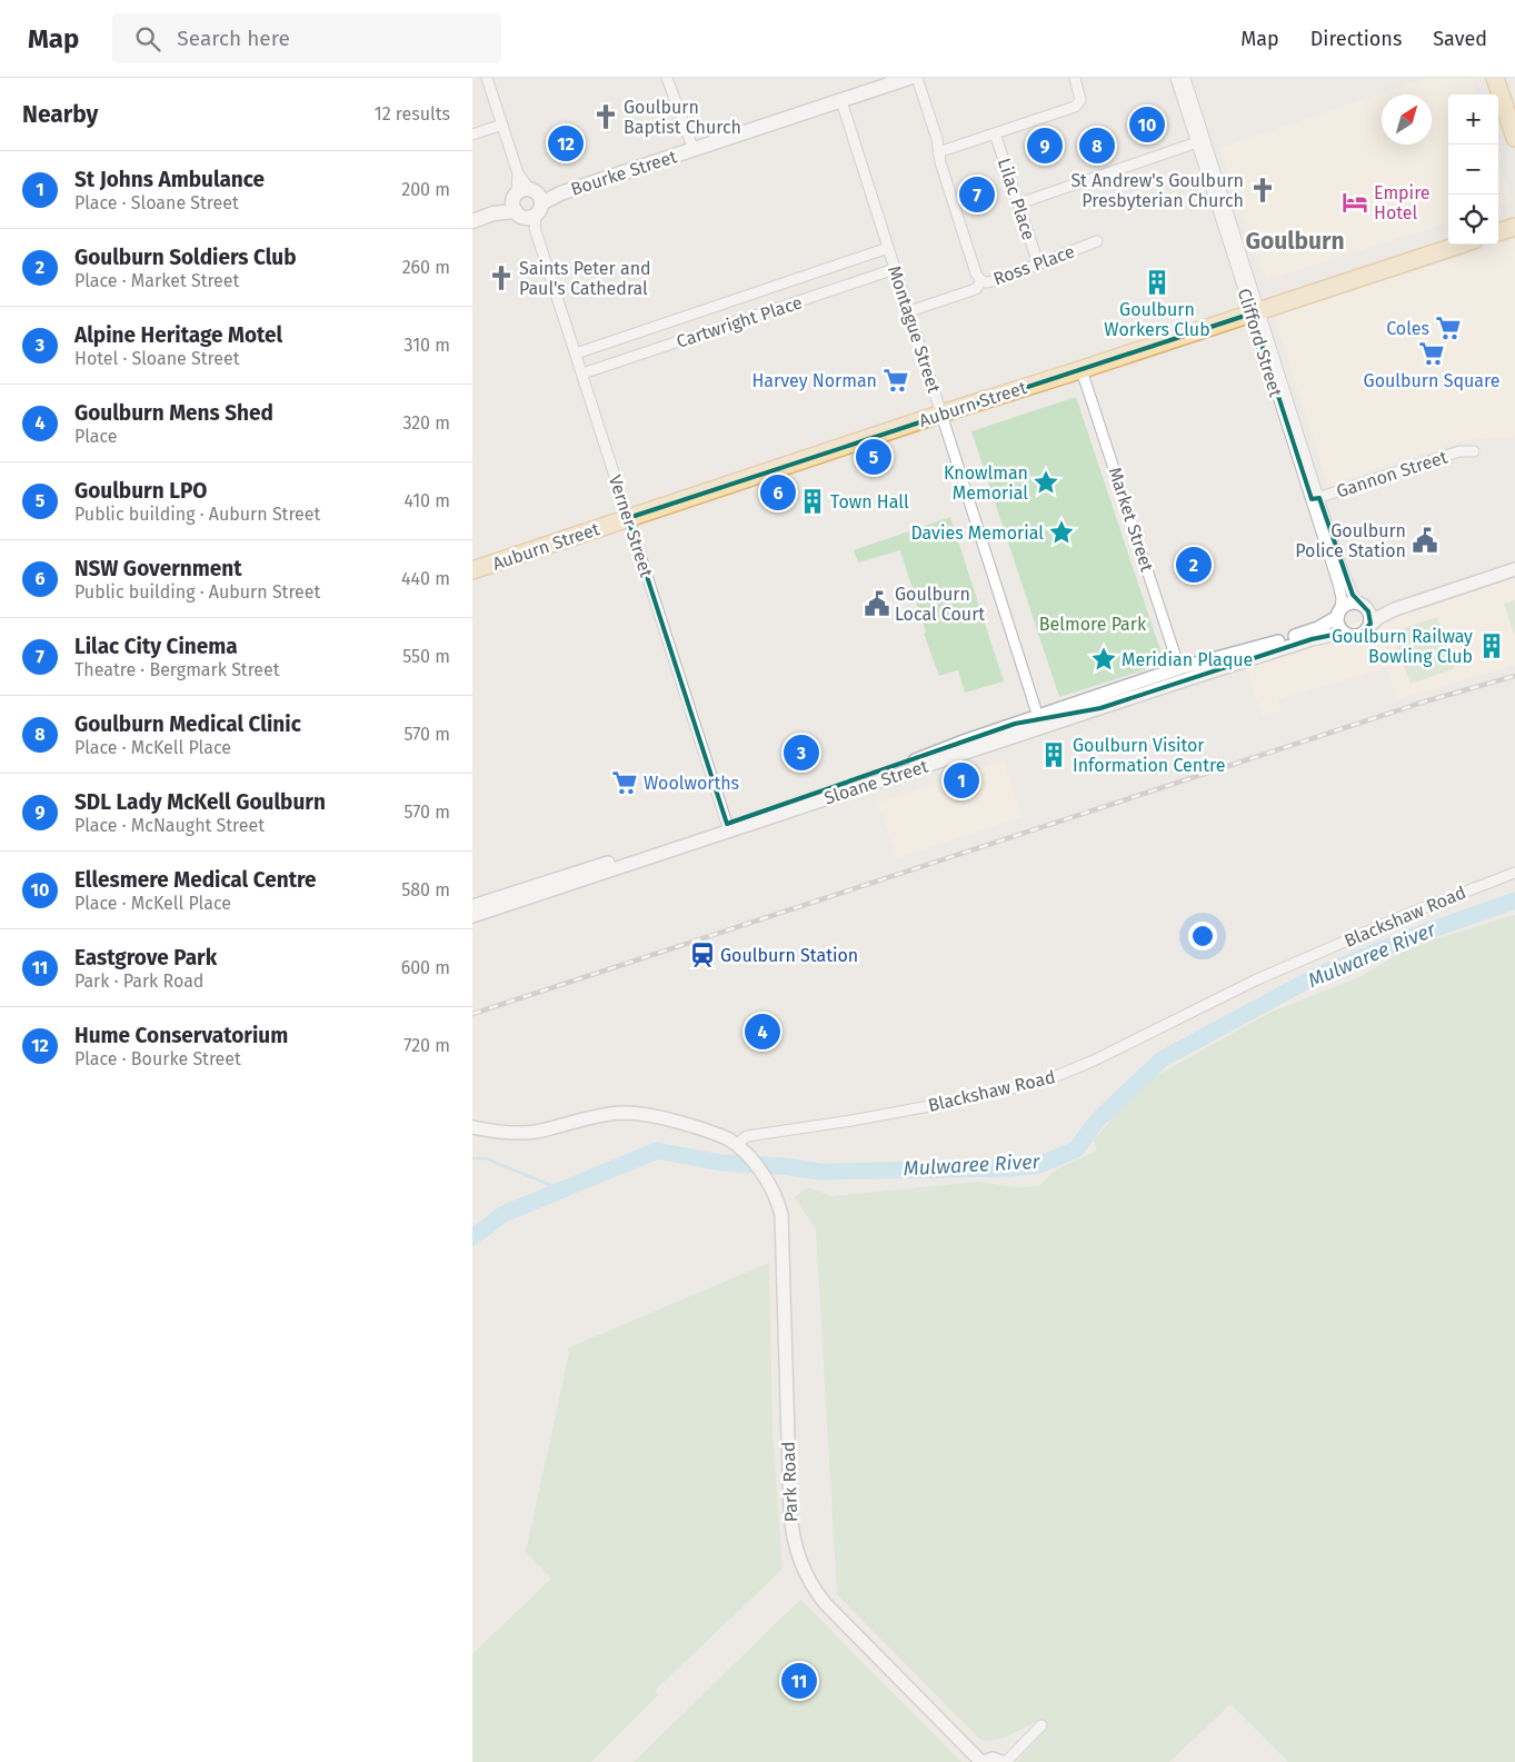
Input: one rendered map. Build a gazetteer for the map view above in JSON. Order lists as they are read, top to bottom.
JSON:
{
  "streets": {
    "main road": ["Bourke Street", "Auburn Street"],
    "street": [
      "Lilac Place",
      "Ross Place",
      "Cartwright Place",
      "Montague Street",
      "Clifford Street",
      "Gannon Street",
      "Market Street",
      "Verner Street",
      "Sloane Street",
      "Blackshaw Road",
      "Park Road"
    ]
  },
  "crossings": [
    ["Bourke Street", "Montague Street"],
    ["Bourke Street", "Verner Street"],
    ["Lilac Place", "Ross Place"],
    ["Ross Place", "Montague Street"],
    ["Cartwright Place", "Montague Street"],
    ["Cartwright Place", "Verner Street"],
    ["Montague Street", "Auburn Street"],
    ["Montague Street", "Sloane Street"],
    ["Clifford Street", "Auburn Street"],
    ["Clifford Street", "Gannon Street"],
    ["Clifford Street", "Sloane Street"],
    ["Auburn Street", "Market Street"],
    ["Auburn Street", "Verner Street"],
    ["Market Street", "Sloane Street"],
    ["Verner Street", "Sloane Street"],
    ["Blackshaw Road", "Park Road"]
  ],
  "districts": ["Goulburn"],
  "water": ["Mulwaree River"],
  "parks": ["Belmore Park"],
  "places": {
    "church": ["Goulburn Baptist Church", "St Andrew's Goulburn Presbyterian Church", "Saints Peter and Paul's Cathedral"],
    "hotel": ["Empire Hotel"],
    "building": [
      "Goulburn Workers Club",
      "Town Hall",
      "Goulburn Railway Bowling Club",
      "Goulburn Visitor Information Centre"
    ],
    "supermarket": [
      "Coles",
      "Goulburn Square",
      "Harvey Norman",
      "Woolworths"
    ],
    "place": ["Knowlman Memorial", "Davies Memorial", "Meridian Plaque"],
    "public building": ["Goulburn Police Station", "Goulburn Local Court"],
    "station": ["Goulburn Station"]
  },
  "north": "top right",
  "page": {
    "header": "Map",
    "search": "Search here",
    "nav": ["Map", "Directions", "Saved"],
    "heading": ["Nearby", "12 results"],
    "map_buttons": ["+", "−"],
    "pins": [
      "10",
      "12",
      "8",
      "9",
      "7",
      "5",
      "6",
      "2",
      "3",
      "1",
      "4",
      "11"
    ],
    "list": [
      {
        "mark": "1",
        "name": "St Johns Ambulance",
        "note": "Place · Sloane Street",
        "value": "200 m"
      },
      {
        "mark": "2",
        "name": "Goulburn Soldiers Club",
        "note": "Place · Market Street",
        "value": "260 m"
      },
      {
        "mark": "3",
        "name": "Alpine Heritage Motel",
        "note": "Hotel · Sloane Street",
        "value": "310 m"
      },
      {
        "mark": "4",
        "name": "Goulburn Mens Shed",
        "note": "Place",
        "value": "320 m"
      },
      {
        "mark": "5",
        "name": "Goulburn LPO",
        "note": "Public building · Auburn Street",
        "value": "410 m"
      },
      {
        "mark": "6",
        "name": "NSW Government",
        "note": "Public building · Auburn Street",
        "value": "440 m"
      },
      {
        "mark": "7",
        "name": "Lilac City Cinema",
        "note": "Theatre · Bergmark Street",
        "value": "550 m"
      },
      {
        "mark": "8",
        "name": "Goulburn Medical Clinic",
        "note": "Place · McKell Place",
        "value": "570 m"
      },
      {
        "mark": "9",
        "name": "SDL Lady McKell Goulburn",
        "note": "Place · McNaught Street",
        "value": "570 m"
      },
      {
        "mark": "10",
        "name": "Ellesmere Medical Centre",
        "note": "Place · McKell Place",
        "value": "580 m"
      },
      {
        "mark": "11",
        "name": "Eastgrove Park",
        "note": "Park · Park Road",
        "value": "600 m"
      },
      {
        "mark": "12",
        "name": "Hume Conservatorium",
        "note": "Place · Bourke Street",
        "value": "720 m"
      }
    ]
  }
}
